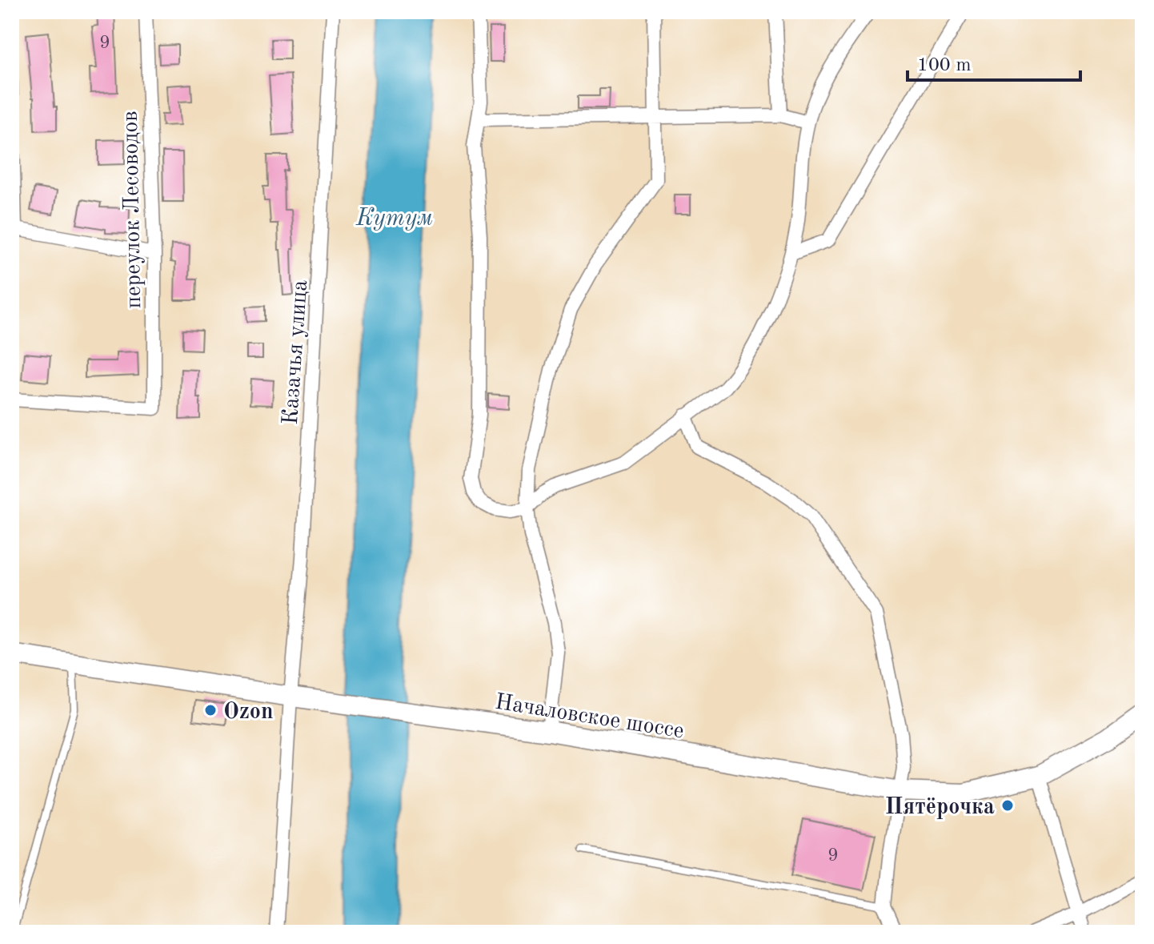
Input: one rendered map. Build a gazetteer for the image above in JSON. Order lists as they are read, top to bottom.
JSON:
{
  "streets": {
    "main road": ["Началовское шоссе"],
    "street": ["переулок Лесоводов", "Казачья улица"]
  },
  "crossings": [
    ["Казачья улица", "Началовское шоссе"]
  ],
  "water": ["Кутум"],
  "places": ["Ozon", "Пятёрочка"],
  "house_numbers": ["9", "9"],
  "scale_bar": "100 m"
}
